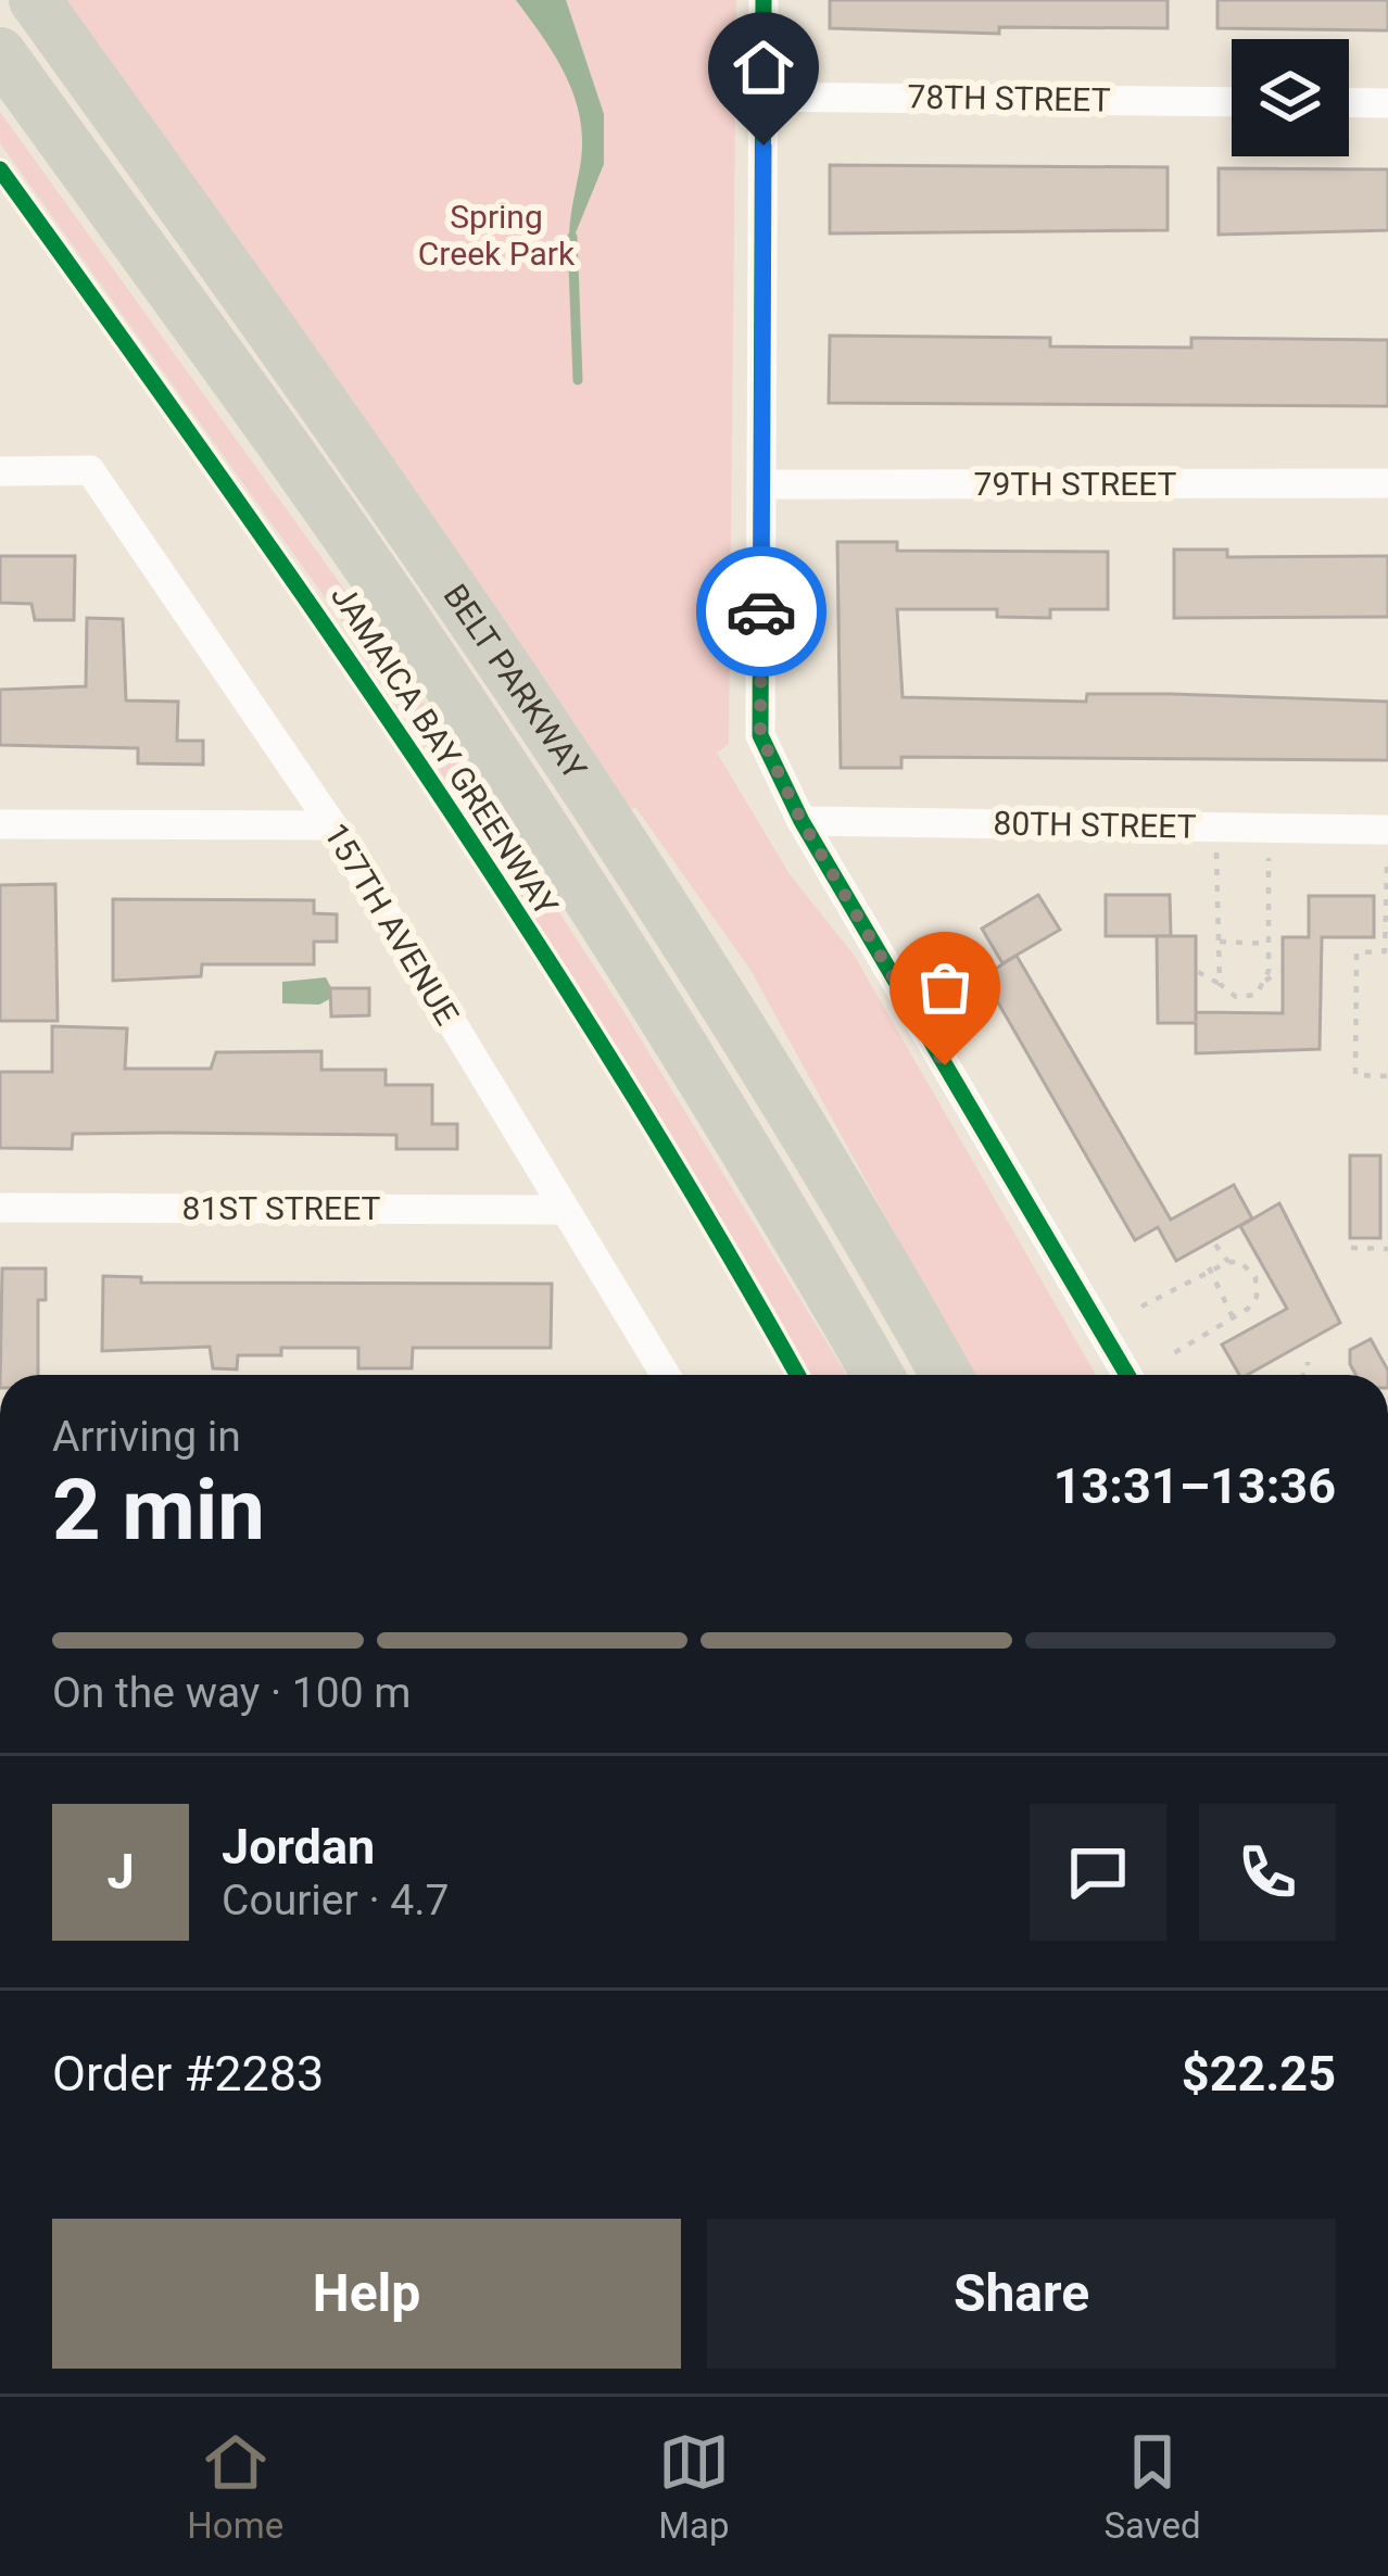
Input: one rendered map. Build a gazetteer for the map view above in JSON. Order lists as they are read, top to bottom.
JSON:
{
  "streets": {
    "highway": ["BELT PARKWAY"],
    "street": [
      "78TH STREET",
      "79TH STREET",
      "80TH STREET",
      "157TH AVENUE",
      "81ST STREET"
    ],
    "cycle path": ["JAMAICA BAY GREENWAY"]
  },
  "crossings": [
    ["157TH AVENUE", "81ST STREET"]
  ],
  "parks": ["Spring Creek Park"],
  "page": {
    "heading": ["2 min", "Arriving in", "13:31–13:36"],
    "panel": [
      "Jordan",
      "Courier · 4.7",
      "Order #2283",
      "$22.25"
    ],
    "bar": "On the way · 100 m",
    "round": "J",
    "buttons": ["Help", "Share"],
    "tabs": ["Home", "Map", "Saved"]
  }
}
